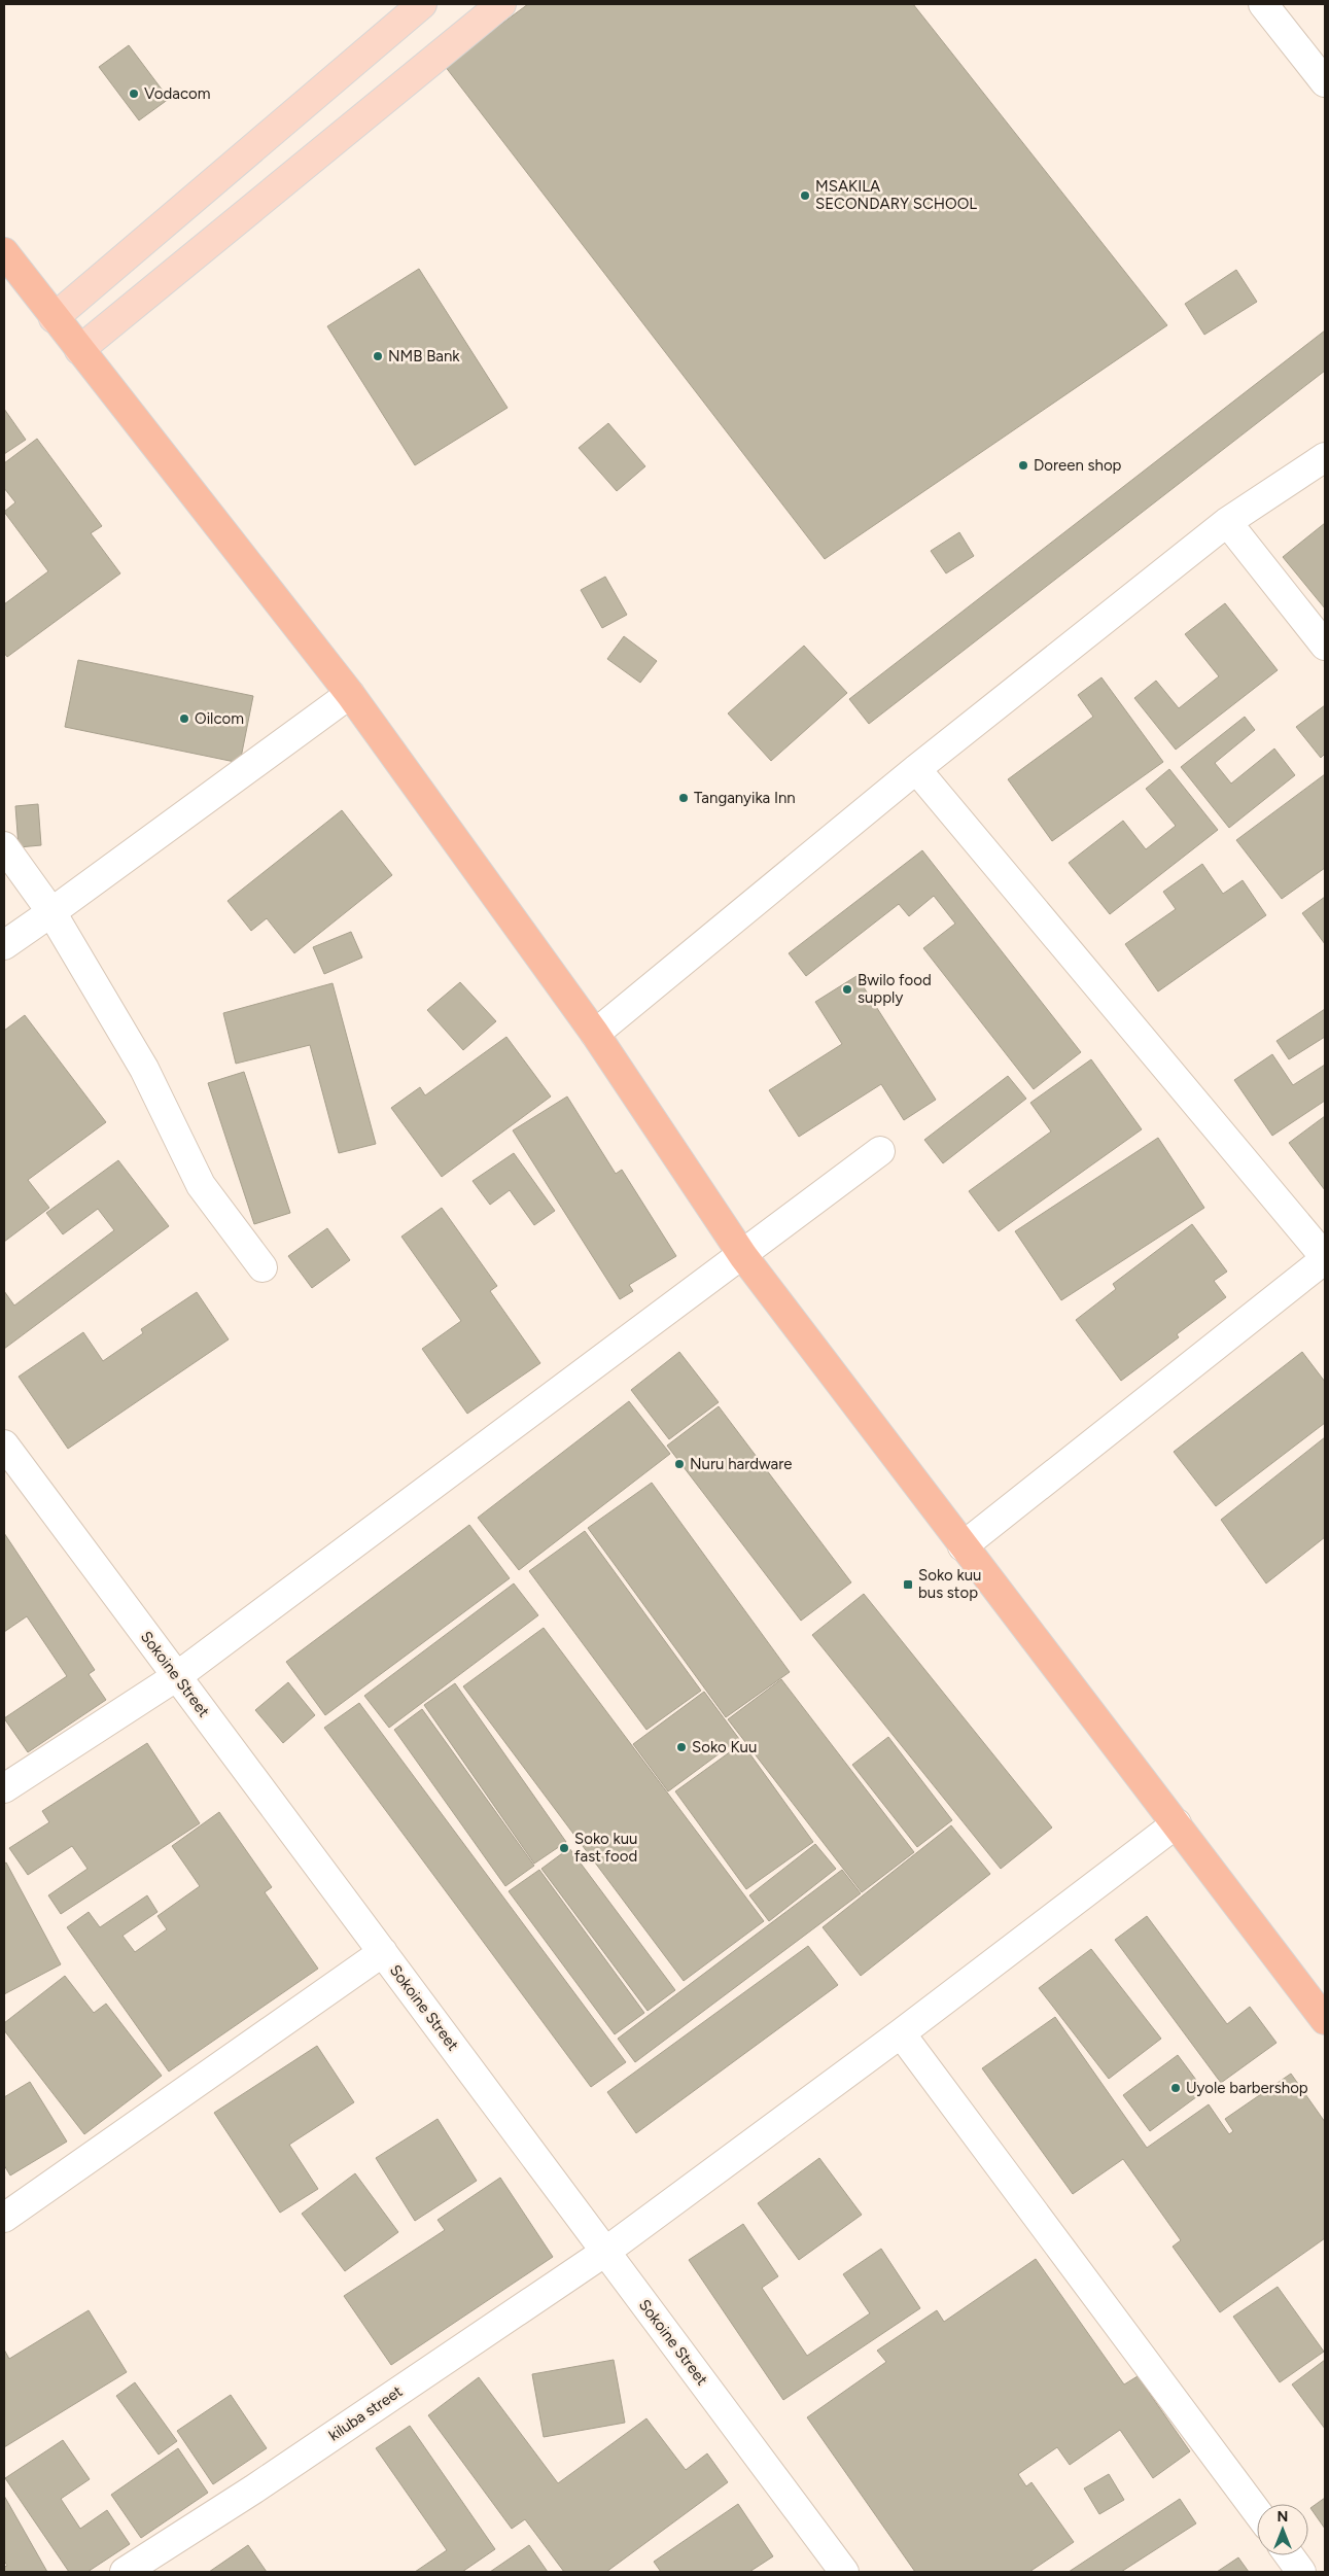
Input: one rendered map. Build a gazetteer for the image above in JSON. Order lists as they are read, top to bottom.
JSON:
{
  "streets": {
    "street": ["Sokoine Street", "kiluba street"]
  },
  "crossings": [
    ["Sokoine Street", "kiluba street"]
  ],
  "places": {
    "other": [
      "Vodacom",
      "MSAKILA SECONDARY SCHOOL",
      "NMB Bank",
      "Doreen shop",
      "Oilcom",
      "Tanganyika Inn",
      "Bwilo food supply",
      "Nuru hardware",
      "Soko Kuu",
      "Soko kuu fast food",
      "Uyole barbershop"
    ],
    "transit": ["Soko kuu bus stop"]
  },
  "north": "top"
}
